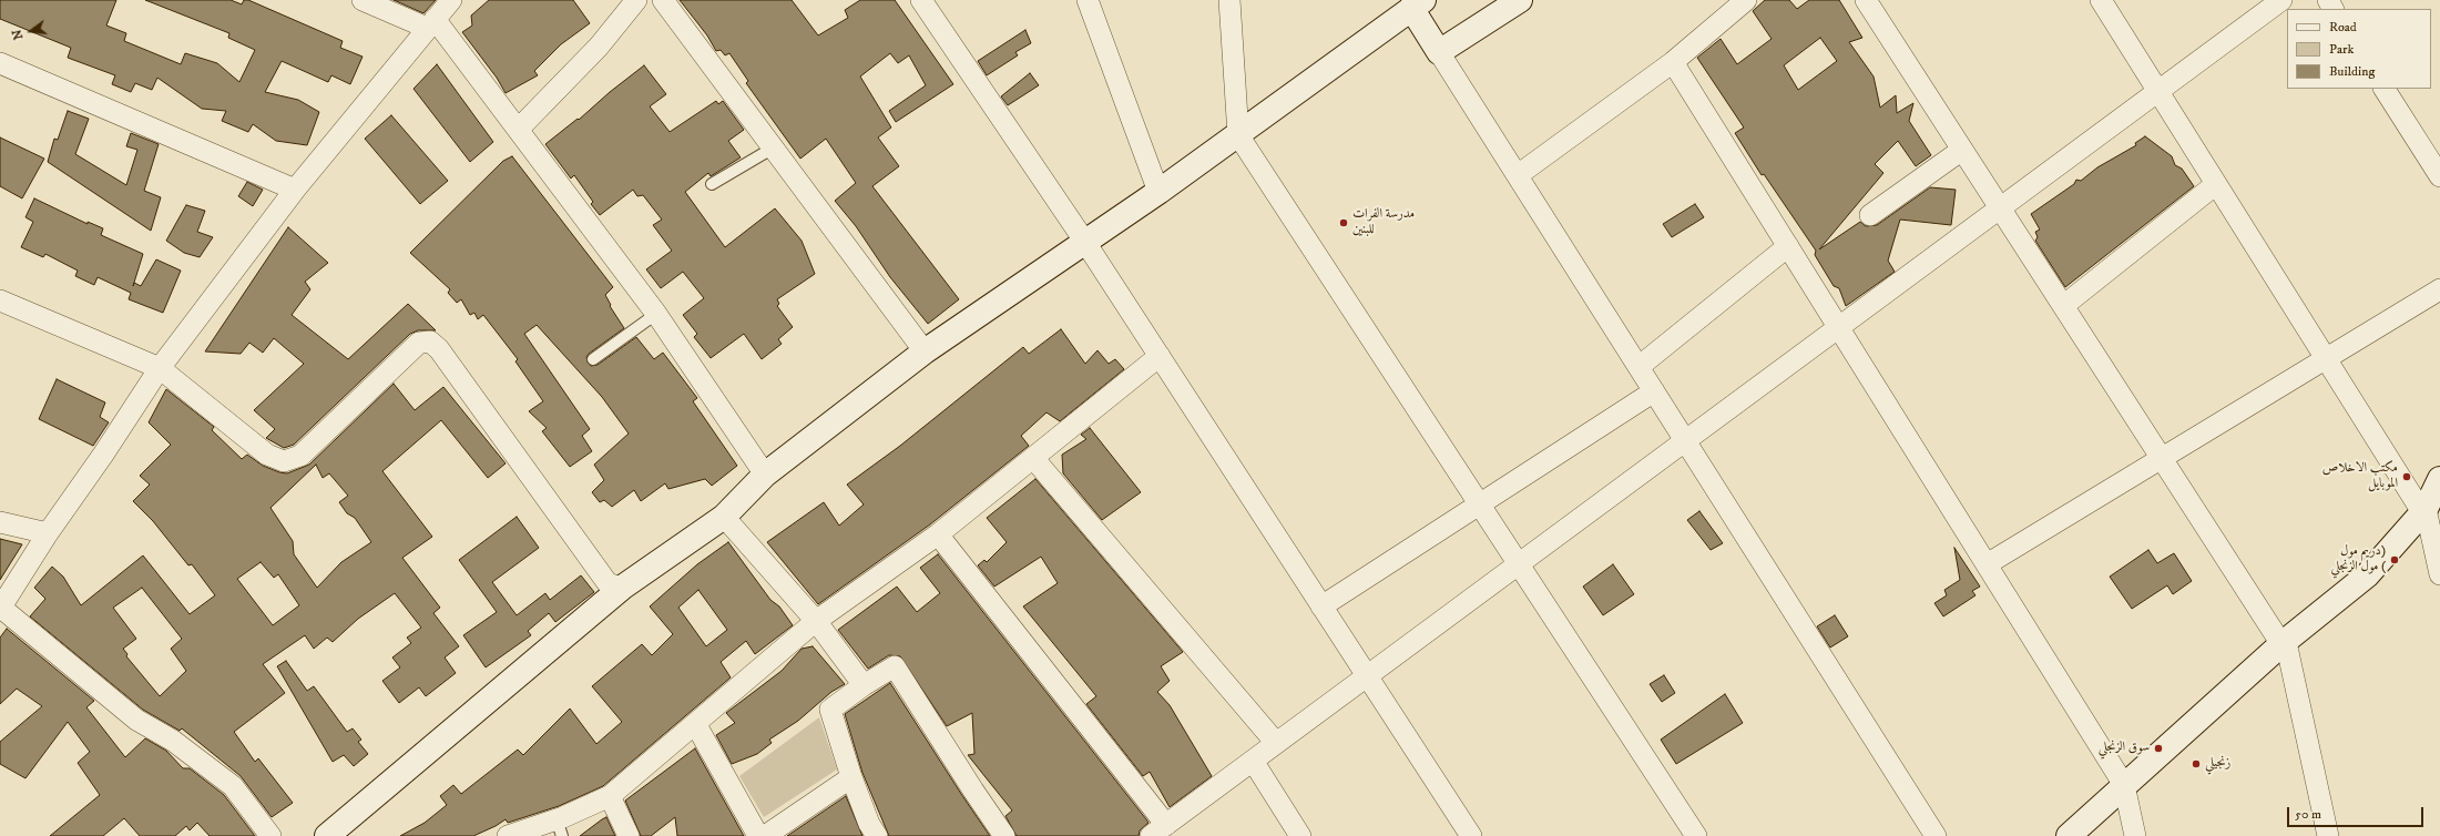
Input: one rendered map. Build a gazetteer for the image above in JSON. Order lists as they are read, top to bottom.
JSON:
{
  "places": [
    "مدرسة الفرات للبنين",
    "مكتب الاخلاص الموبايل",
    "دريم مول) مول الزنجلي (",
    "سوق الزنجلي",
    "زنجيلي"
  ],
  "legend": ["Road", "Park", "Building"],
  "scale_bar": "50 m",
  "north": "left"
}
